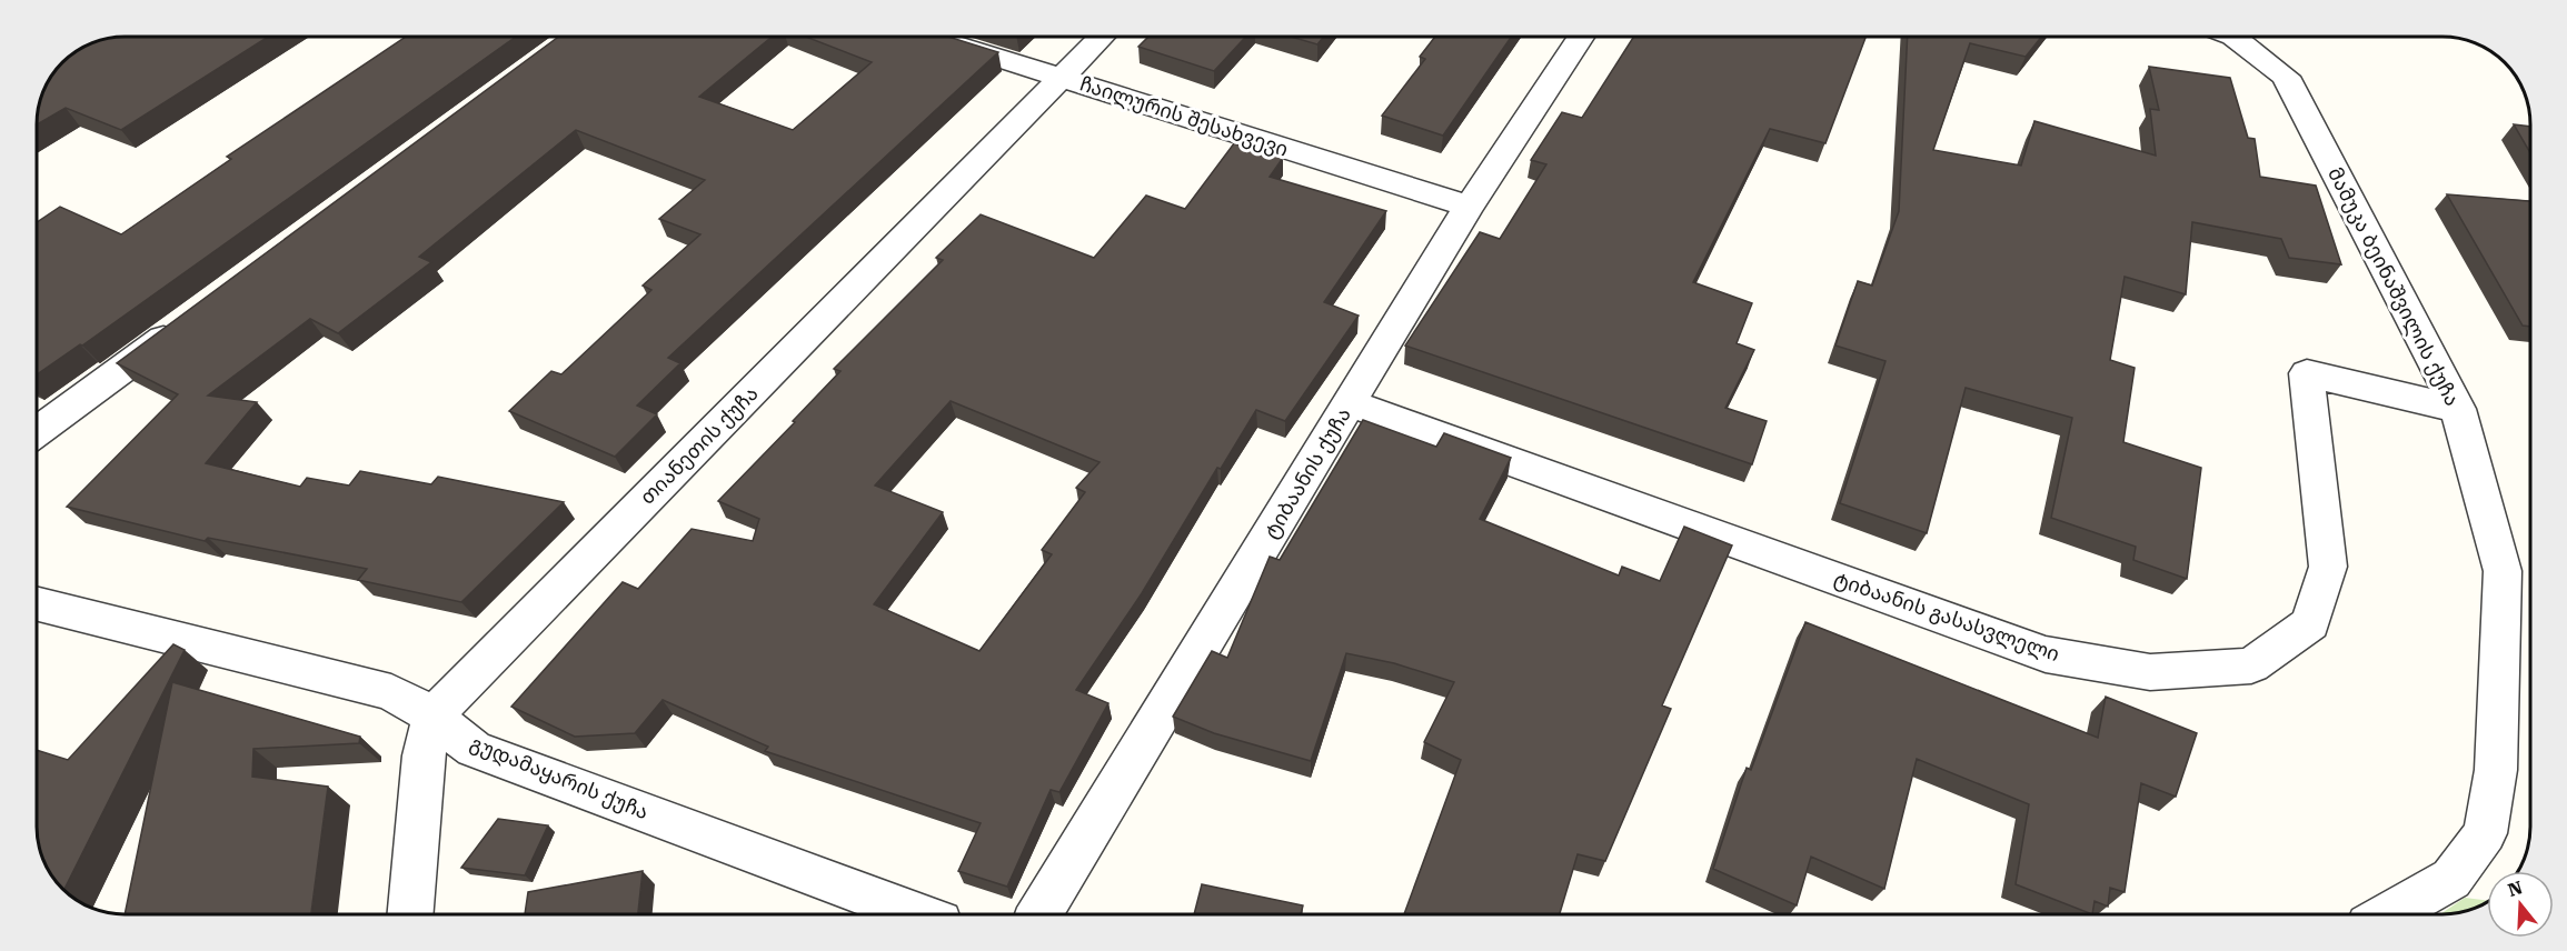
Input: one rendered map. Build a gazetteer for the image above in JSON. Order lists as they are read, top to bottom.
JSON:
{
  "streets": {
    "street": [
      "ჩაილურის შესახვევი",
      "მამუკა ბეინაშვილის ქუჩა",
      "თიანეთის ქუჩა",
      "ტიბაანის ქუჩა",
      "ტიბაანის გასასვლელი",
      "გუდამაყარის ქუჩა"
    ]
  },
  "crossings": [
    ["ჩაილურის შესახვევი", "თიანეთის ქუჩა"],
    ["ჩაილურის შესახვევი", "ტიბაანის ქუჩა"],
    ["მამუკა ბეინაშვილის ქუჩა", "ტიბაანის გასასვლელი"],
    ["თიანეთის ქუჩა", "გუდამაყარის ქუჩა"],
    ["ტიბაანის ქუჩა", "ტიბაანის გასასვლელი"]
  ],
  "north": "top"
}
